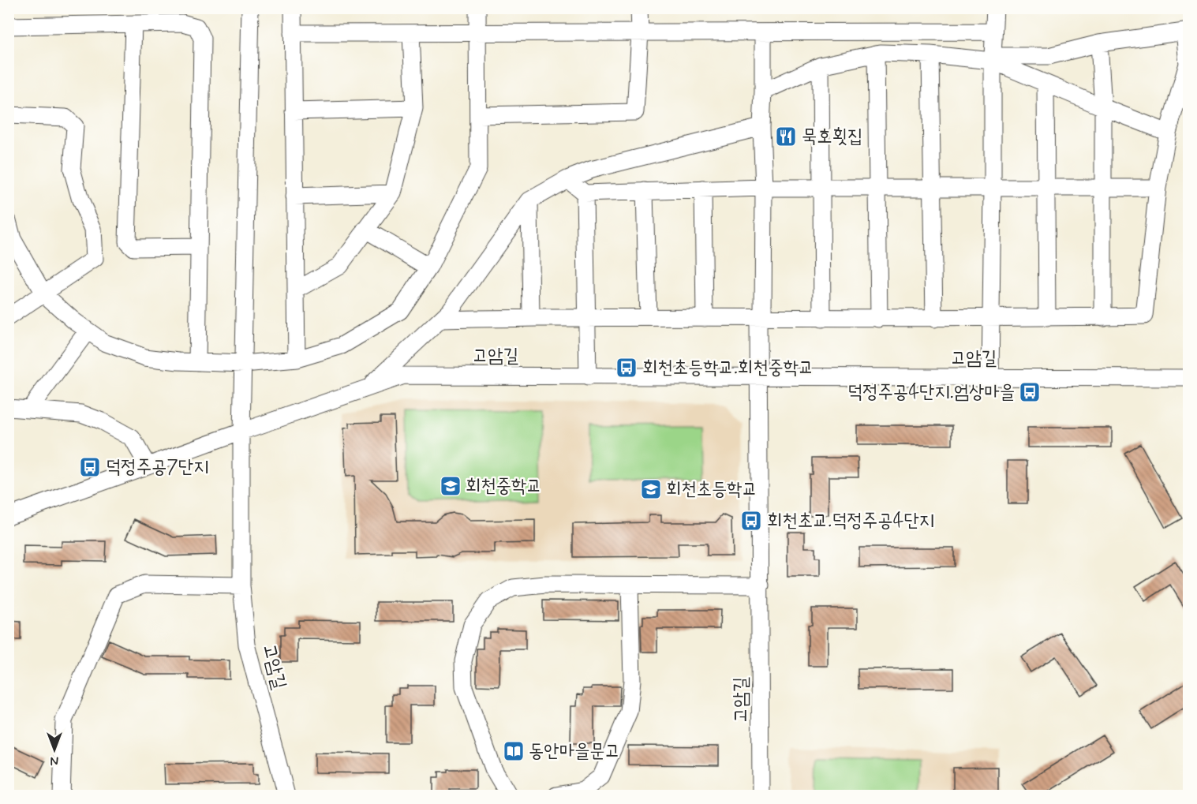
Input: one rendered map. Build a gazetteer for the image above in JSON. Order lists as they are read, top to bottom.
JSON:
{
  "streets": {
    "street": ["고암길"]
  },
  "places": {
    "restaurant": ["묵호횟집"],
    "bus stop": [
      "회천초등학교.회천중학교",
      "덕정주공4단지.엄상마을",
      "덕정주공7단지",
      "회천초교.덕정주공4단지"
    ],
    "school or university": ["회천중학교", "회천초등학교"],
    "library": ["동안마을문고"]
  },
  "north": "bottom"
}
